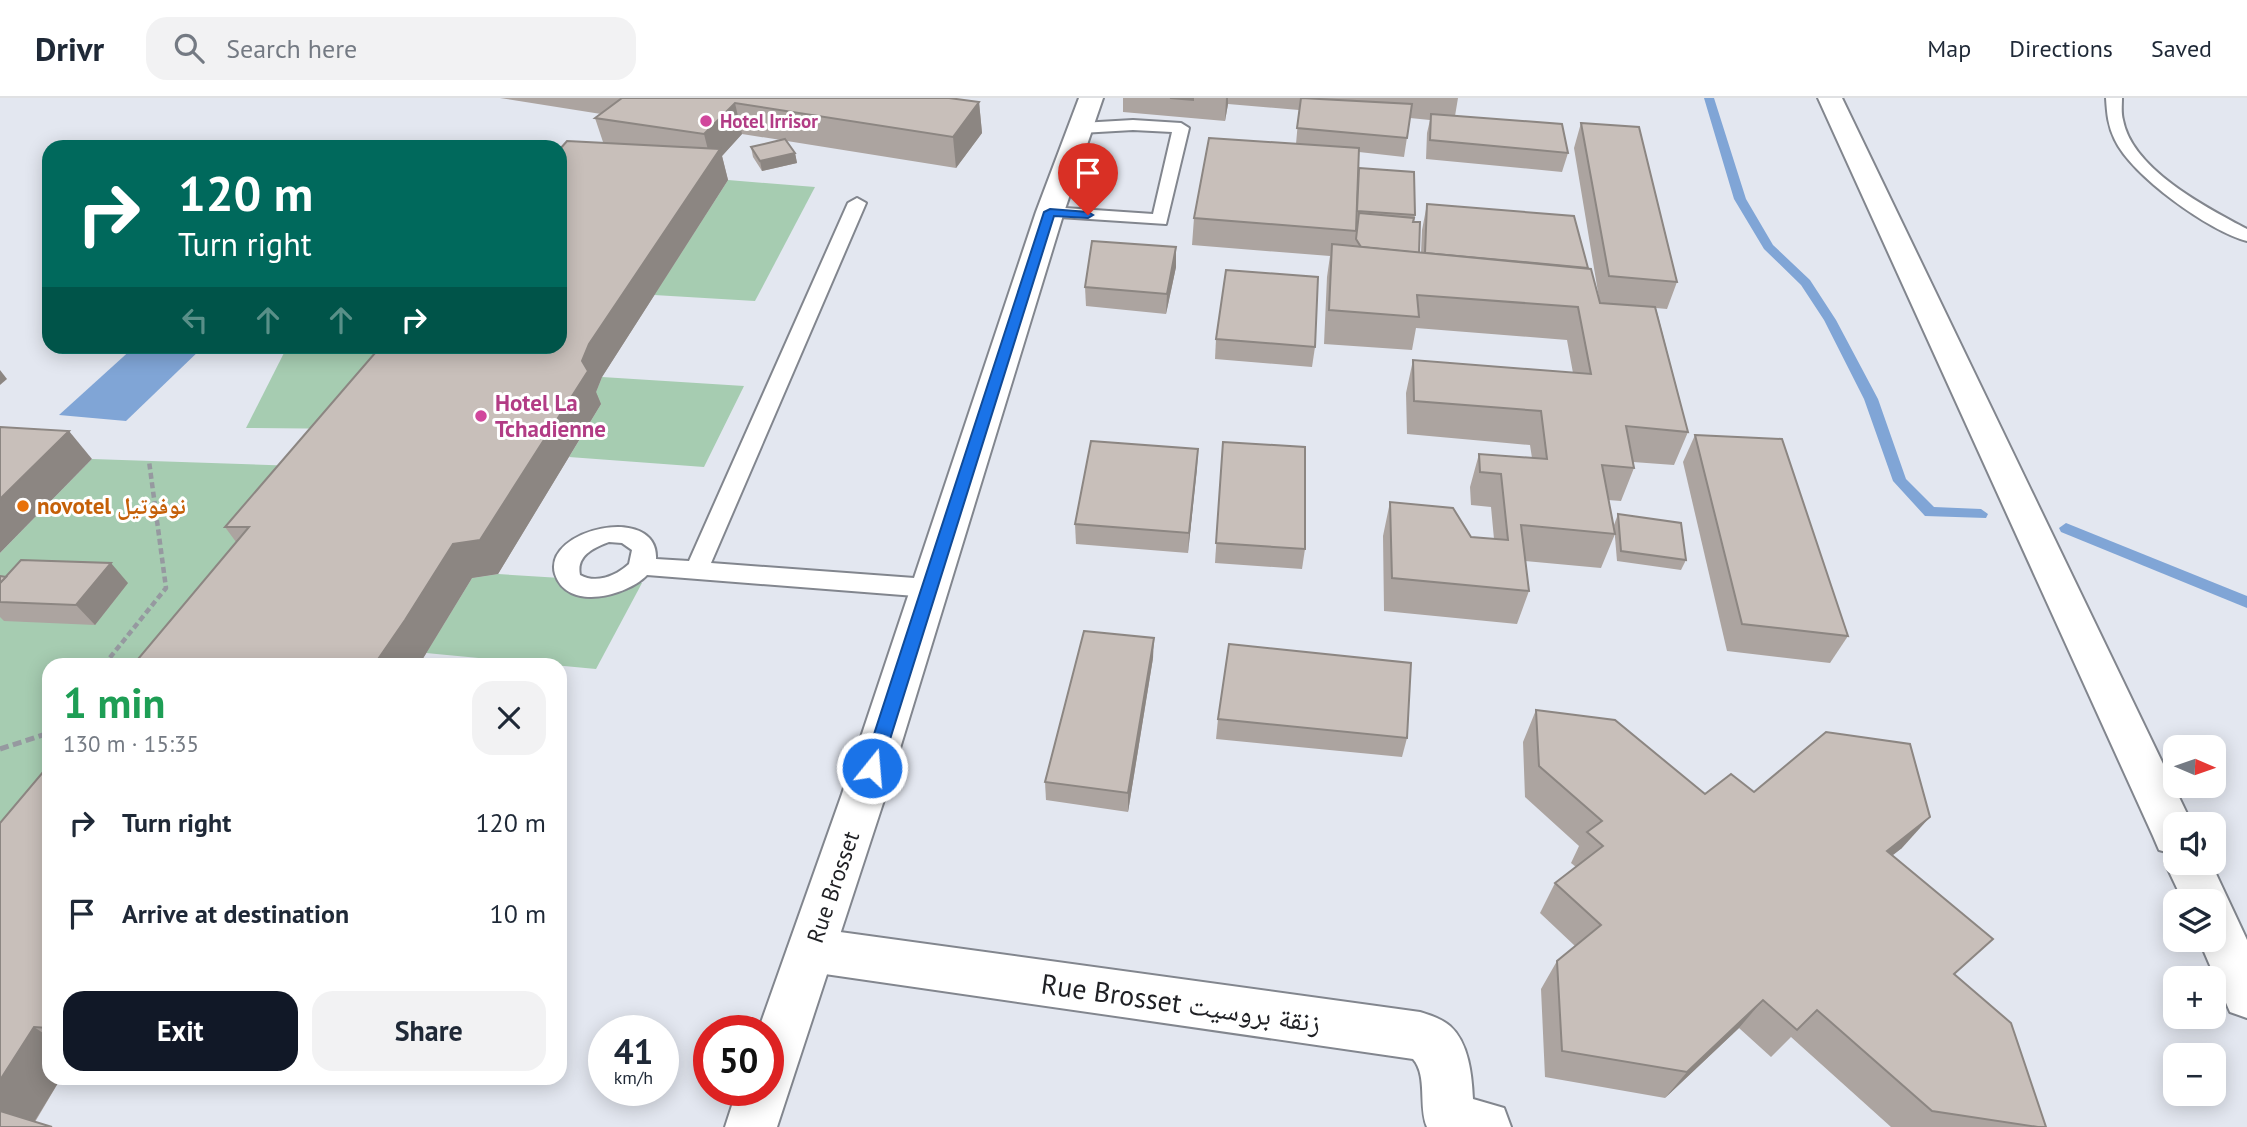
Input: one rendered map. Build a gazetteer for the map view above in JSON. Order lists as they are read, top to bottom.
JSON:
{
  "streets": {
    "street": ["Rue Brosset", "Rue Brosset زنقة بروسيت"]
  },
  "crossings": [
    ["Rue Brosset", "Rue Brosset زنقة بروسيت"]
  ],
  "places": ["Hotel Irrisor", "Hotel La Tchadienne", "novotel نوفوتيل"],
  "north": "right",
  "page": {
    "header": "Drivr",
    "search": "Search here",
    "nav": ["Map", "Directions", "Saved"],
    "turn": ["120 m", "Turn right"],
    "heading": ["1 min", "130 m · 15:35"],
    "map_buttons": ["+", "−"],
    "list": [
      {
        "name": "Turn right",
        "value": "120 m"
      },
      {
        "name": "Arrive at destination",
        "value": "10 m"
      }
    ],
    "buttons": ["Exit", "Share"],
    "speed": "41 km/h",
    "limit": "50"
  }
}
